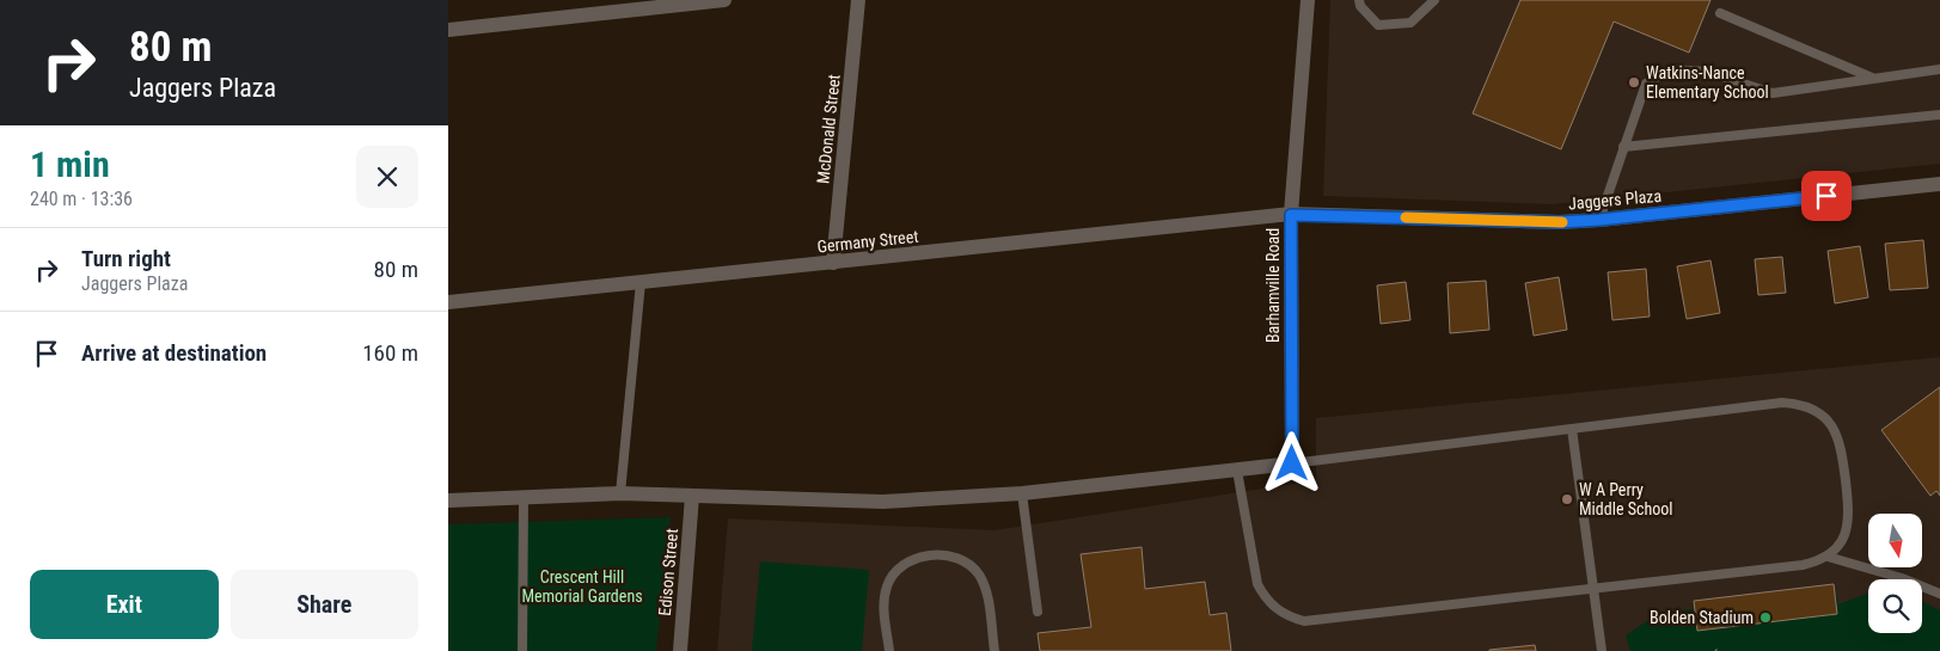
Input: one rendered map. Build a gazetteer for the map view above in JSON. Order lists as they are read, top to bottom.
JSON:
{
  "streets": {
    "street": [
      "McDonald Street",
      "Jaggers Plaza",
      "Germany Street",
      "Barhamville Road",
      "Edison Street"
    ]
  },
  "crossings": [
    ["McDonald Street", "Germany Street"],
    ["Jaggers Plaza", "Germany Street"],
    ["Jaggers Plaza", "Barhamville Road"],
    ["Germany Street", "Barhamville Road"]
  ],
  "parks": ["Crescent Hill Memorial Gardens"],
  "places": ["Watkins-Nance Elementary School", "W A Perry Middle School", "Bolden Stadium"],
  "north": "bottom",
  "page": {
    "turn": ["80 m", "Jaggers Plaza"],
    "heading": ["1 min", "240 m · 13:36"],
    "list": [
      {
        "name": "Turn right",
        "note": "Jaggers Plaza",
        "value": "80 m"
      },
      {
        "name": "Arrive at destination",
        "value": "160 m"
      }
    ],
    "buttons": ["Exit", "Share"]
  }
}
